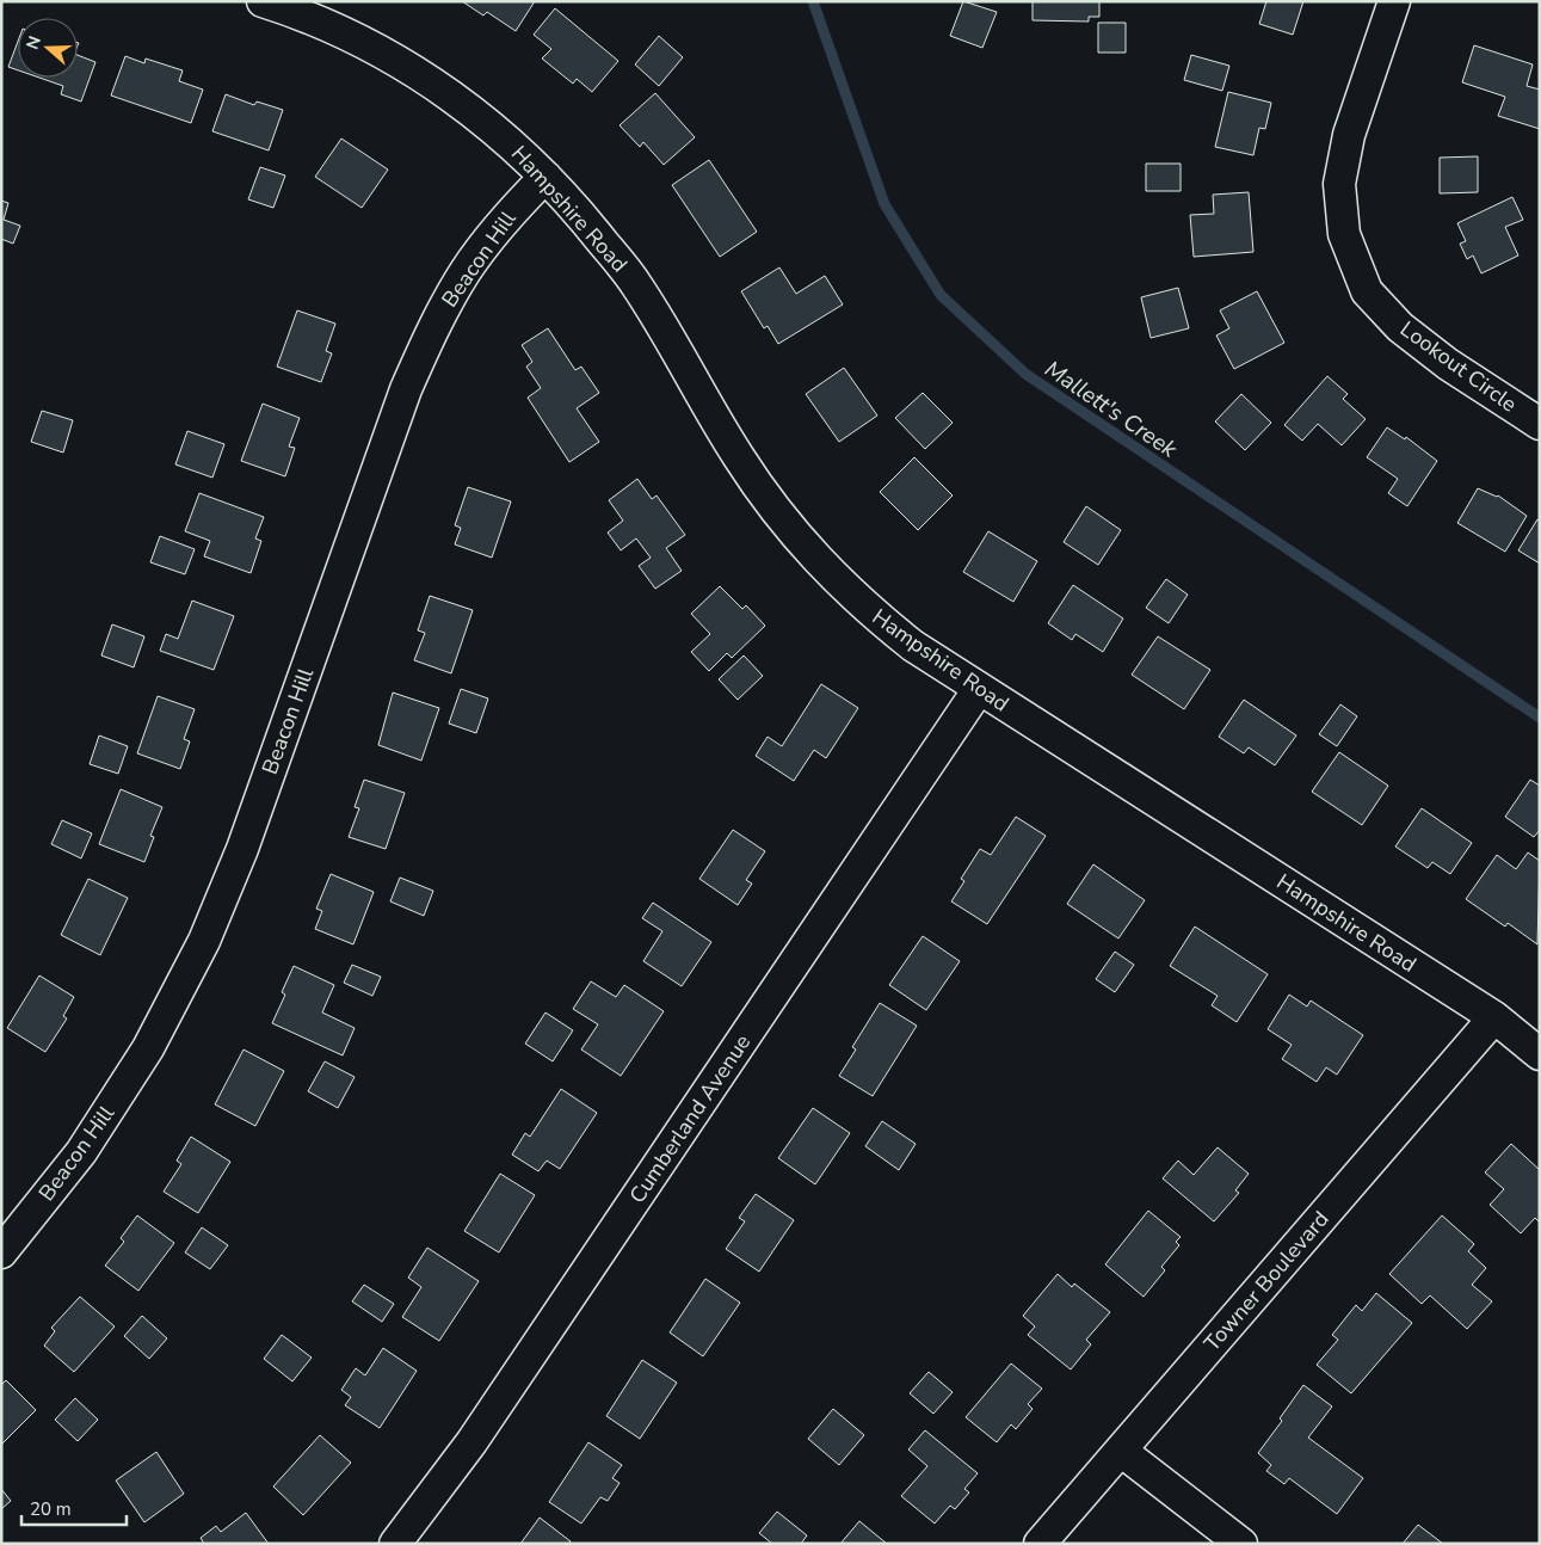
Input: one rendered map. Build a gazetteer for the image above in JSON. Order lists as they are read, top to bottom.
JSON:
{
  "streets": {
    "street": [
      "Hampshire Road",
      "Beacon Hill",
      "Lookout Circle",
      "Cumberland Avenue",
      "Towner Boulevard"
    ]
  },
  "crossings": [
    ["Hampshire Road", "Beacon Hill"],
    ["Hampshire Road", "Cumberland Avenue"],
    ["Hampshire Road", "Towner Boulevard"]
  ],
  "water": ["Mallett's Creek"],
  "scale_bar": "20 m",
  "north": "left"
}
